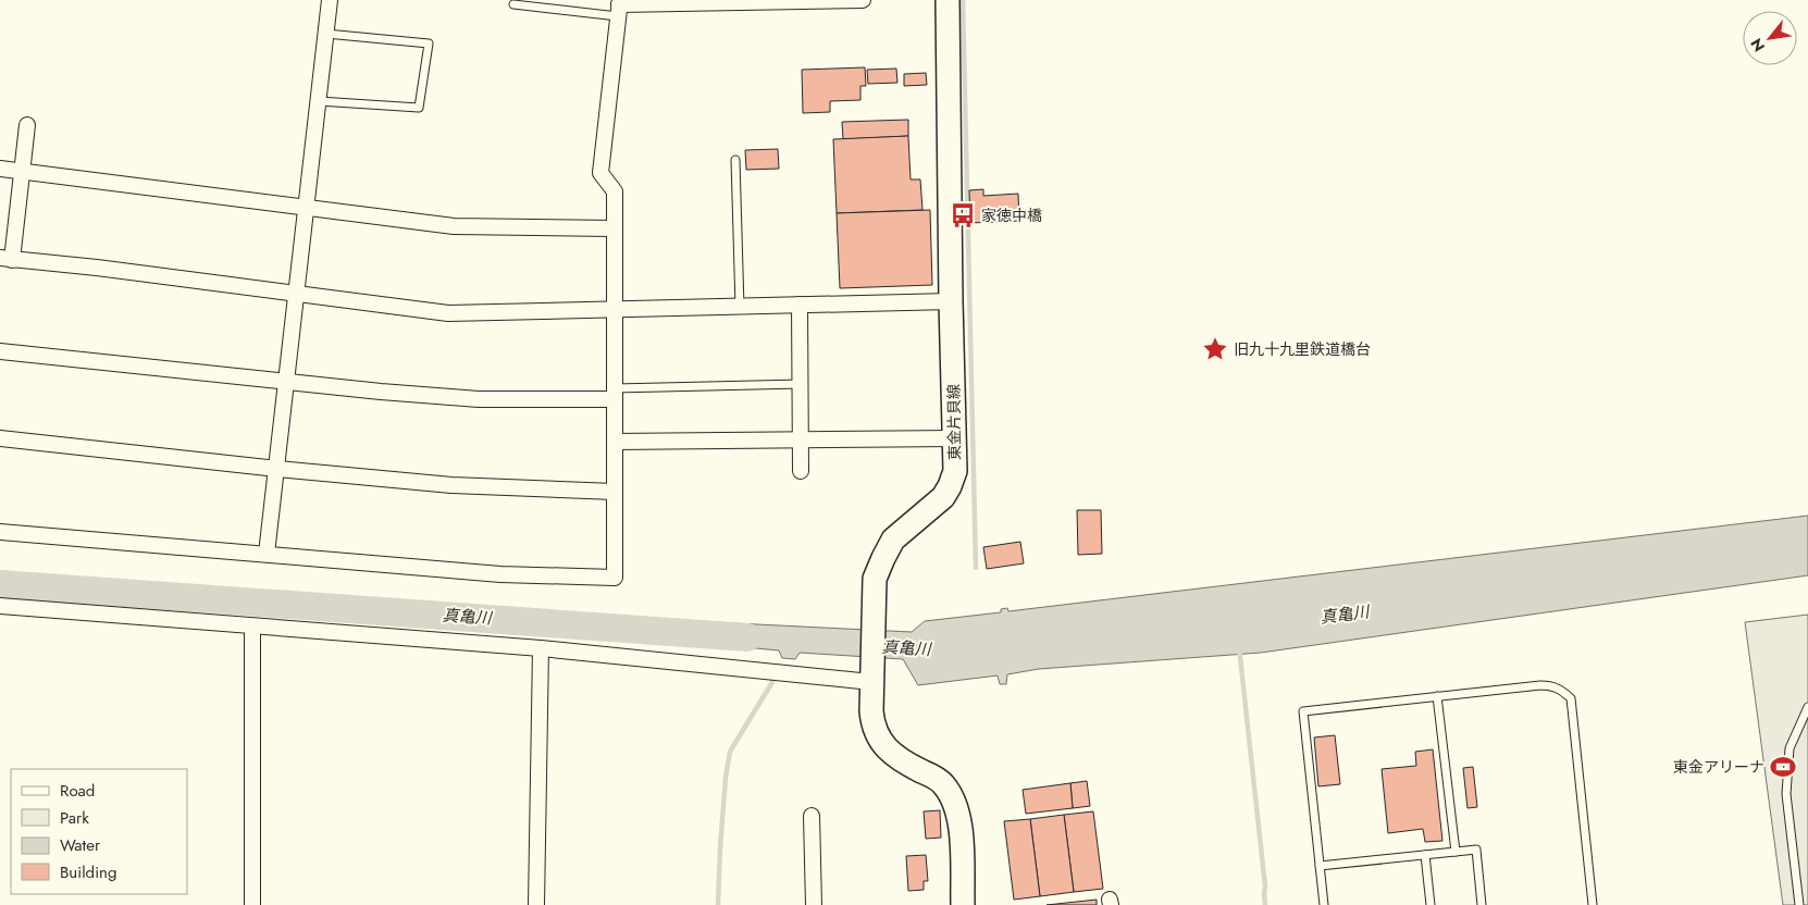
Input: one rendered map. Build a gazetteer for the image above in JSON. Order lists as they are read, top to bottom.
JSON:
{
  "streets": {
    "main road": ["東金片貝線"]
  },
  "water": ["真亀川"],
  "places": {
    "bus stop": ["家徳中橋"],
    "place": ["旧九十九里鉄道橋台"],
    "sports": ["東金アリーナ"]
  },
  "legend": [
    "Road",
    "Park",
    "Water",
    "Building"
  ],
  "north": "bottom left"
}
